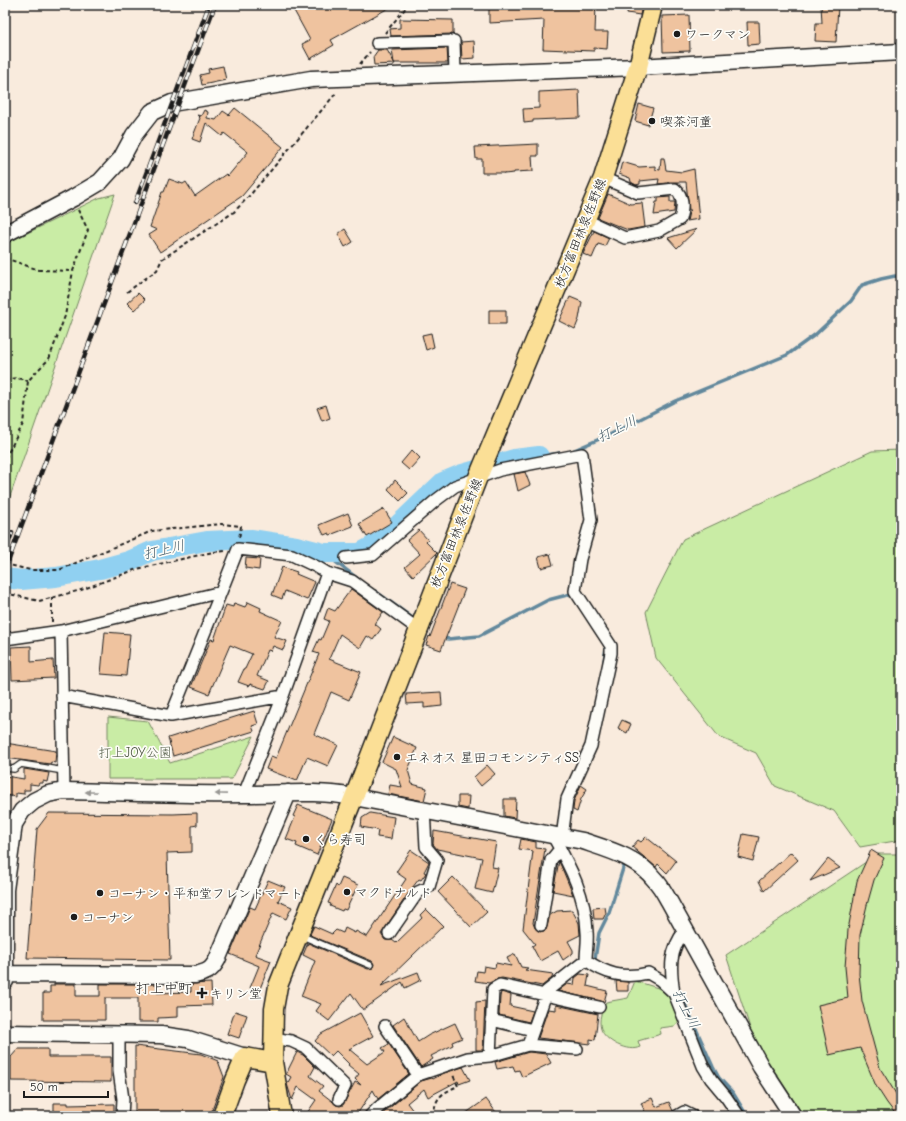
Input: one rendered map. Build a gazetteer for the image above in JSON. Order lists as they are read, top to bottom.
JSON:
{
  "streets": {
    "main road": ["枚方富田林泉佐野線"]
  },
  "districts": ["打上中町"],
  "water": ["打上川"],
  "parks": ["打上JOY公園"],
  "places": {
    "other": [
      "ワークマン",
      "喫茶河童",
      "エネオス 星田コモンシティSS",
      "くら寿司",
      "マクドナルド",
      "コーナン・平和堂フレンドマート",
      "コーナン"
    ],
    "health": ["キリン堂"]
  },
  "scale_bar": "50 m"
}
